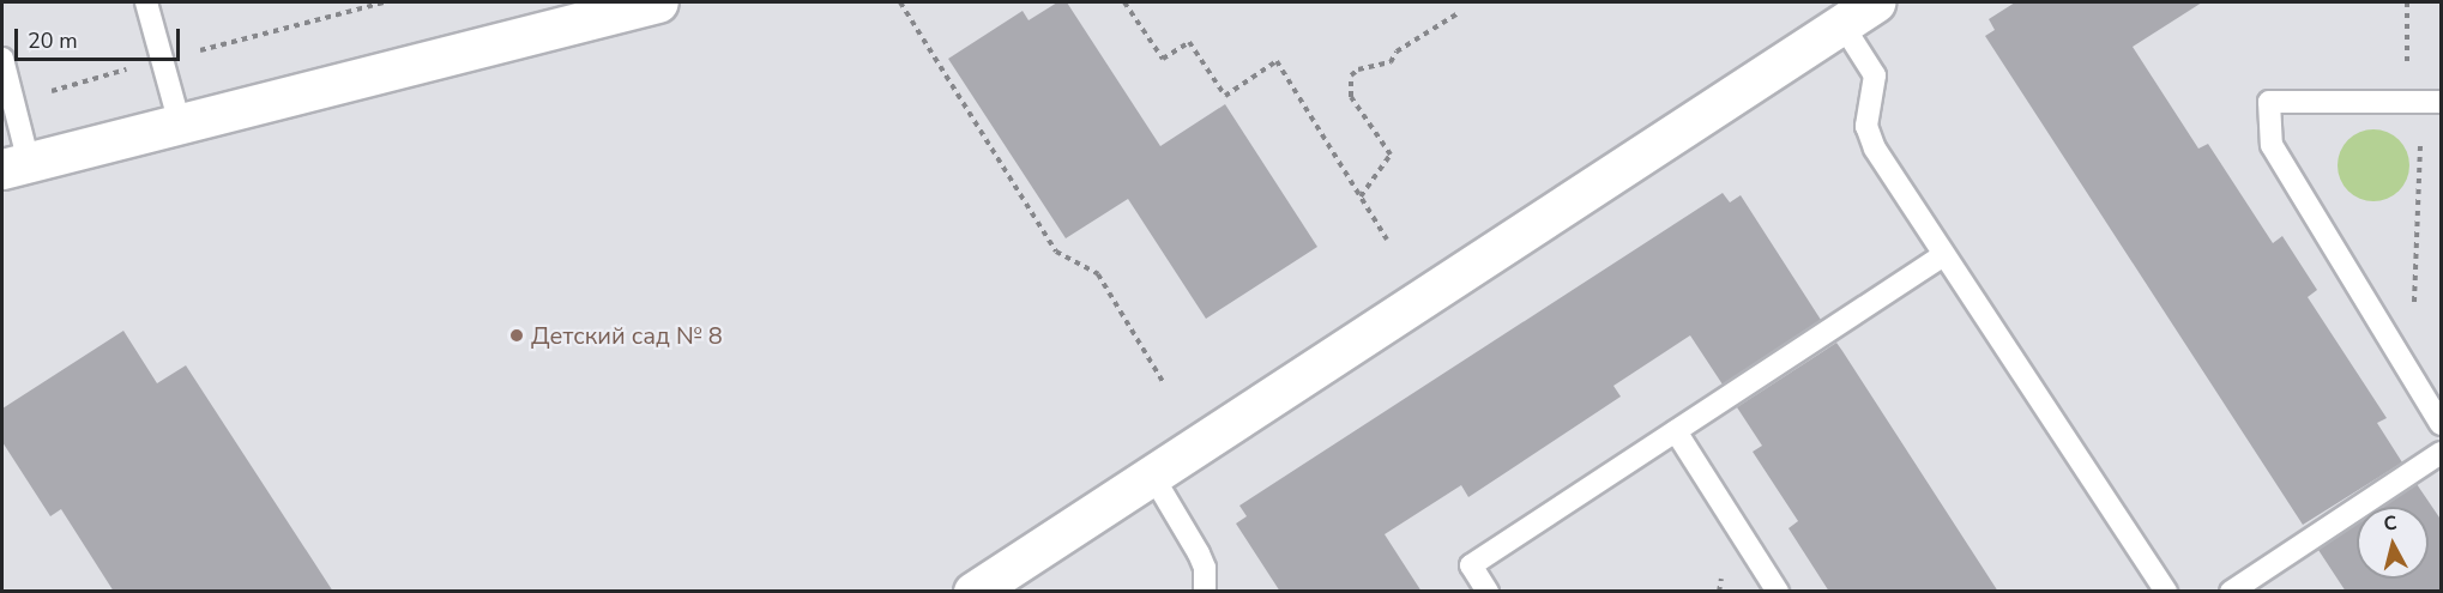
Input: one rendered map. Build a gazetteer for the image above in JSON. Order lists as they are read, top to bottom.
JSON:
{
  "places": ["Детский сад № 8"],
  "scale_bar": "20 m",
  "north": "top"
}
